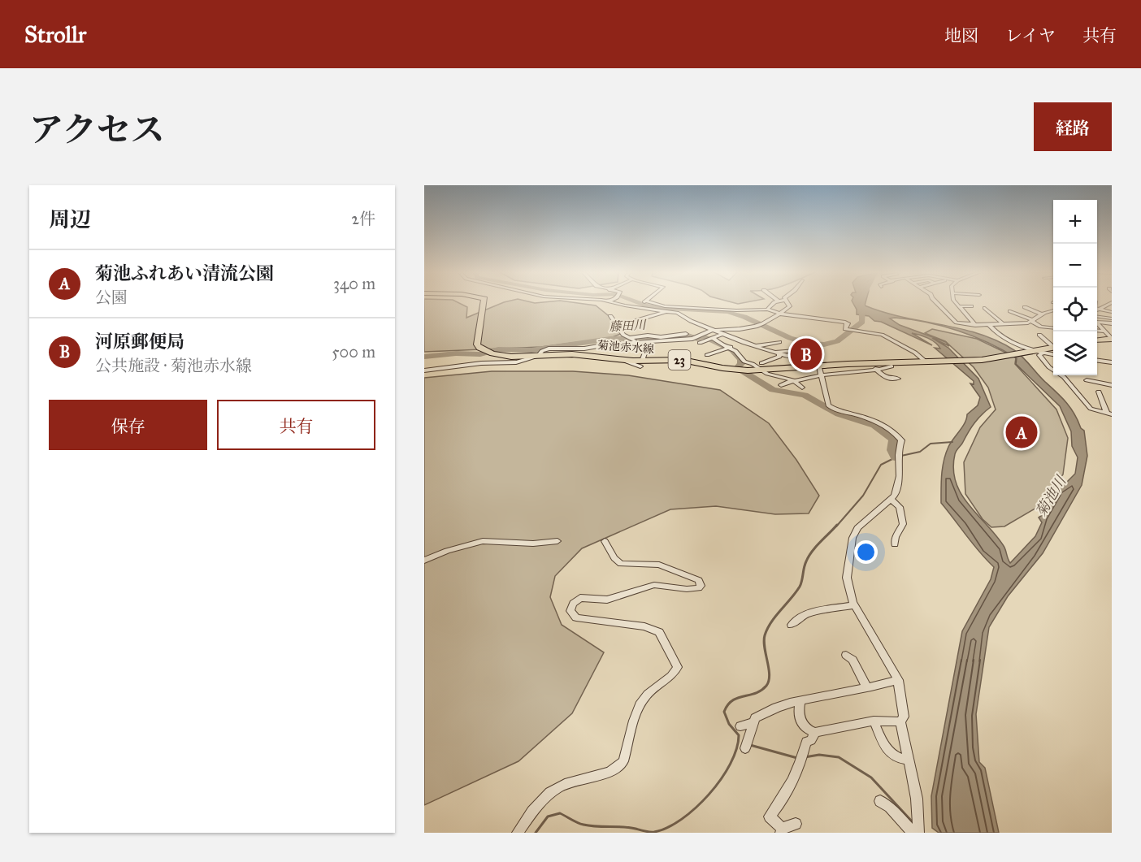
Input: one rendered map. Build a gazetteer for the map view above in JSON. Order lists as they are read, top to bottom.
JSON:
{
  "streets": {
    "main road": ["菊池赤水線", "23"]
  },
  "water": ["藤田川", "菊池川"],
  "page": {
    "header": "Strollr",
    "nav": ["地図", "レイヤ", "共有"],
    "title": "アクセス",
    "buttons": [
      "経路",
      ["保存", "共有"]
    ],
    "heading": ["周辺", "2件"],
    "map_buttons": ["+", "−"],
    "list": [
      {
        "mark": "A",
        "name": "菊池ふれあい清流公園",
        "note": "公園",
        "value": "340 m"
      },
      {
        "mark": "B",
        "name": "河原郵便局",
        "note": "公共施設 · 菊池赤水線",
        "value": "500 m"
      }
    ],
    "pins": ["B", "A"]
  }
}
